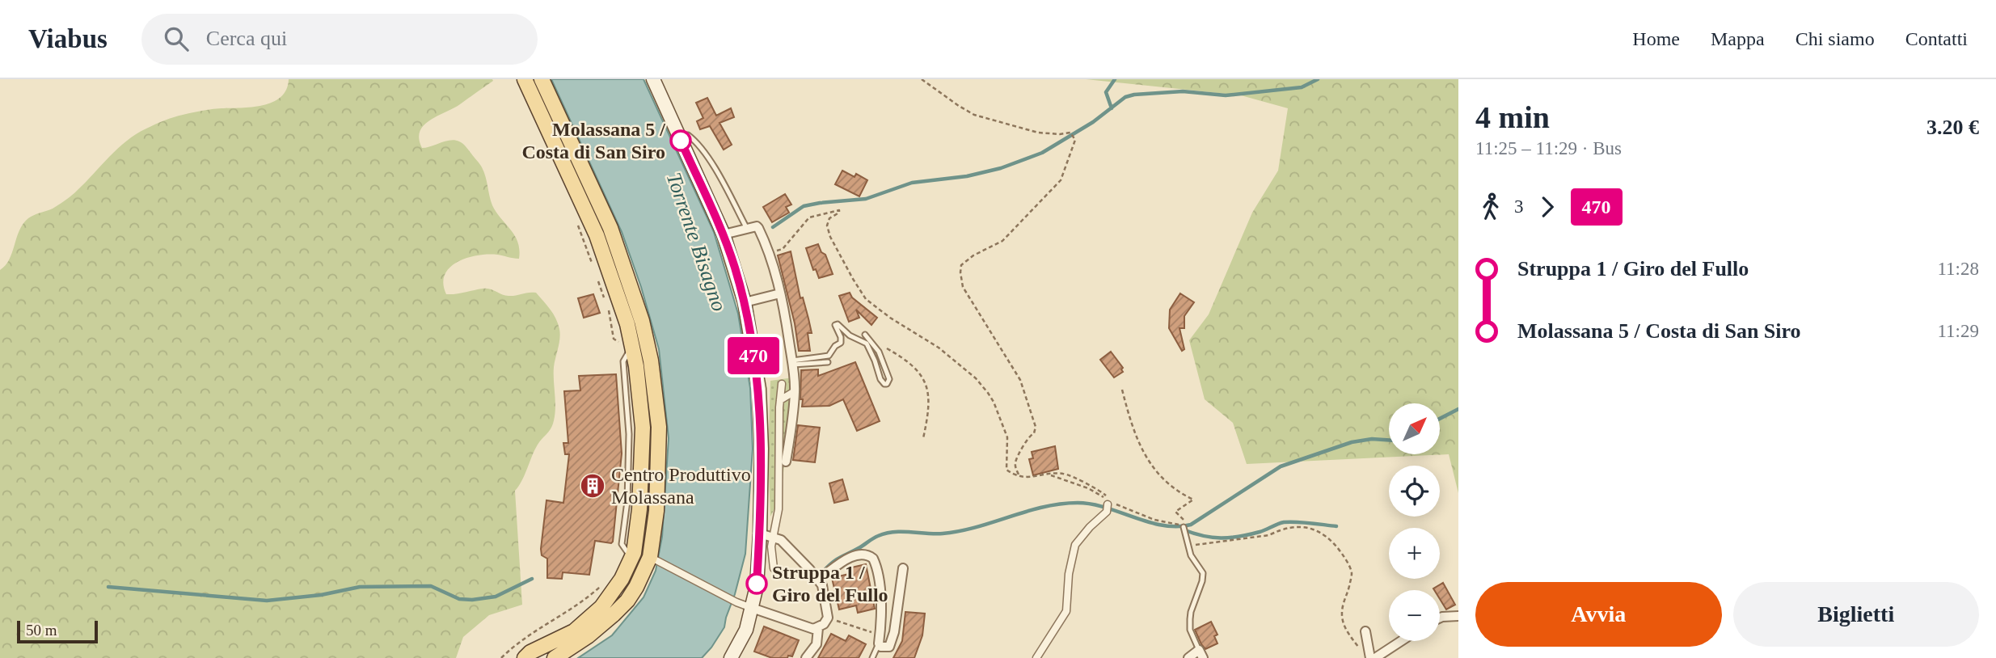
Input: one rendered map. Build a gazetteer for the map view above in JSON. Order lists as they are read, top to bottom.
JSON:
{
  "water": ["Torrente Bisagno"],
  "places": {
    "other": ["Molassana 5 / Costa di San Siro", "Struppa 1 / Giro del Fullo"],
    "building": ["Centro Produttivo Molassana"]
  },
  "lines": ["bus line 470"],
  "scale_bar": "50 m",
  "north": "top right",
  "page": {
    "header": "Viabus",
    "search": "Cerca qui",
    "nav": [
      "Home",
      "Mappa",
      "Chi siamo",
      "Contatti"
    ],
    "on_map": "470",
    "heading": ["4 min", "11:25 – 11:29 · Bus", "3.20 €"],
    "legs": ["3", "470"],
    "list": [
      {
        "name": "Struppa 1 / Giro del Fullo",
        "value": "11:28"
      },
      {
        "name": "Molassana 5 / Costa di San Siro",
        "value": "11:29"
      }
    ],
    "map_buttons": ["+", "−"],
    "buttons": ["Avvia", "Biglietti"],
    "scale": "50 m"
  }
}
